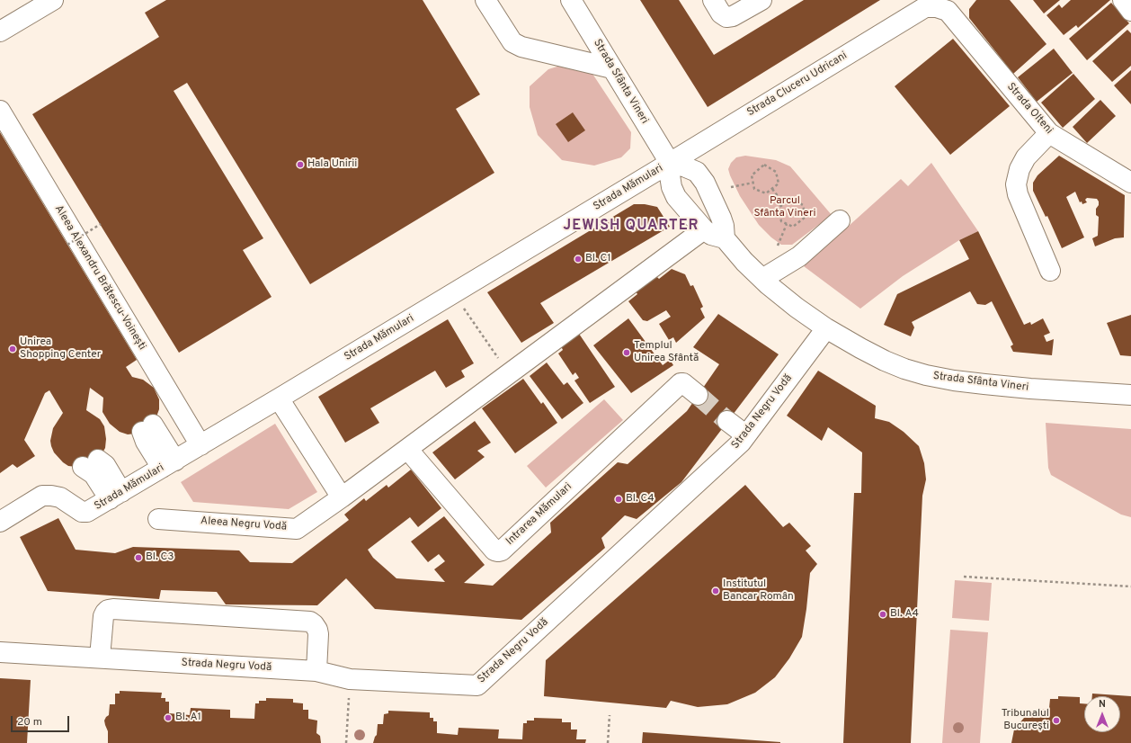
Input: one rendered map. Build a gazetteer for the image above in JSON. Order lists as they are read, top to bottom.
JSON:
{
  "streets": {
    "street": [
      "Strada Sfânta Vineri",
      "Strada Cluceru Udricani",
      "Strada Olteni",
      "Strada Mămulari",
      "Aleea Alexandru Brătescu-Voinești",
      "Strada Negru Vodă",
      "Intrarea Mămulari",
      "Aleea Negru Vodă"
    ]
  },
  "crossings": [
    ["Strada Sfânta Vineri", "Strada Cluceru Udricani"],
    ["Strada Sfânta Vineri", "Strada Mămulari"],
    ["Strada Sfânta Vineri", "Strada Negru Vodă"],
    ["Strada Cluceru Udricani", "Strada Olteni"],
    ["Strada Cluceru Udricani", "Strada Mămulari"],
    ["Strada Mămulari", "Aleea Alexandru Brătescu-Voinești"]
  ],
  "districts": ["JEWISH QUARTER"],
  "parks": ["Parcul Sfânta Vineri"],
  "places": [
    "Hala Unirii",
    "Bl. C1",
    "Unirea Shopping Center",
    "Templul Unirea Sfântă",
    "Bl. C4",
    "Bl. C3",
    "Institutul Bancar Român",
    "Bl. A4",
    "Bl. A1",
    "Tribunalul București"
  ],
  "scale_bar": "20 m",
  "north": "top"
}
